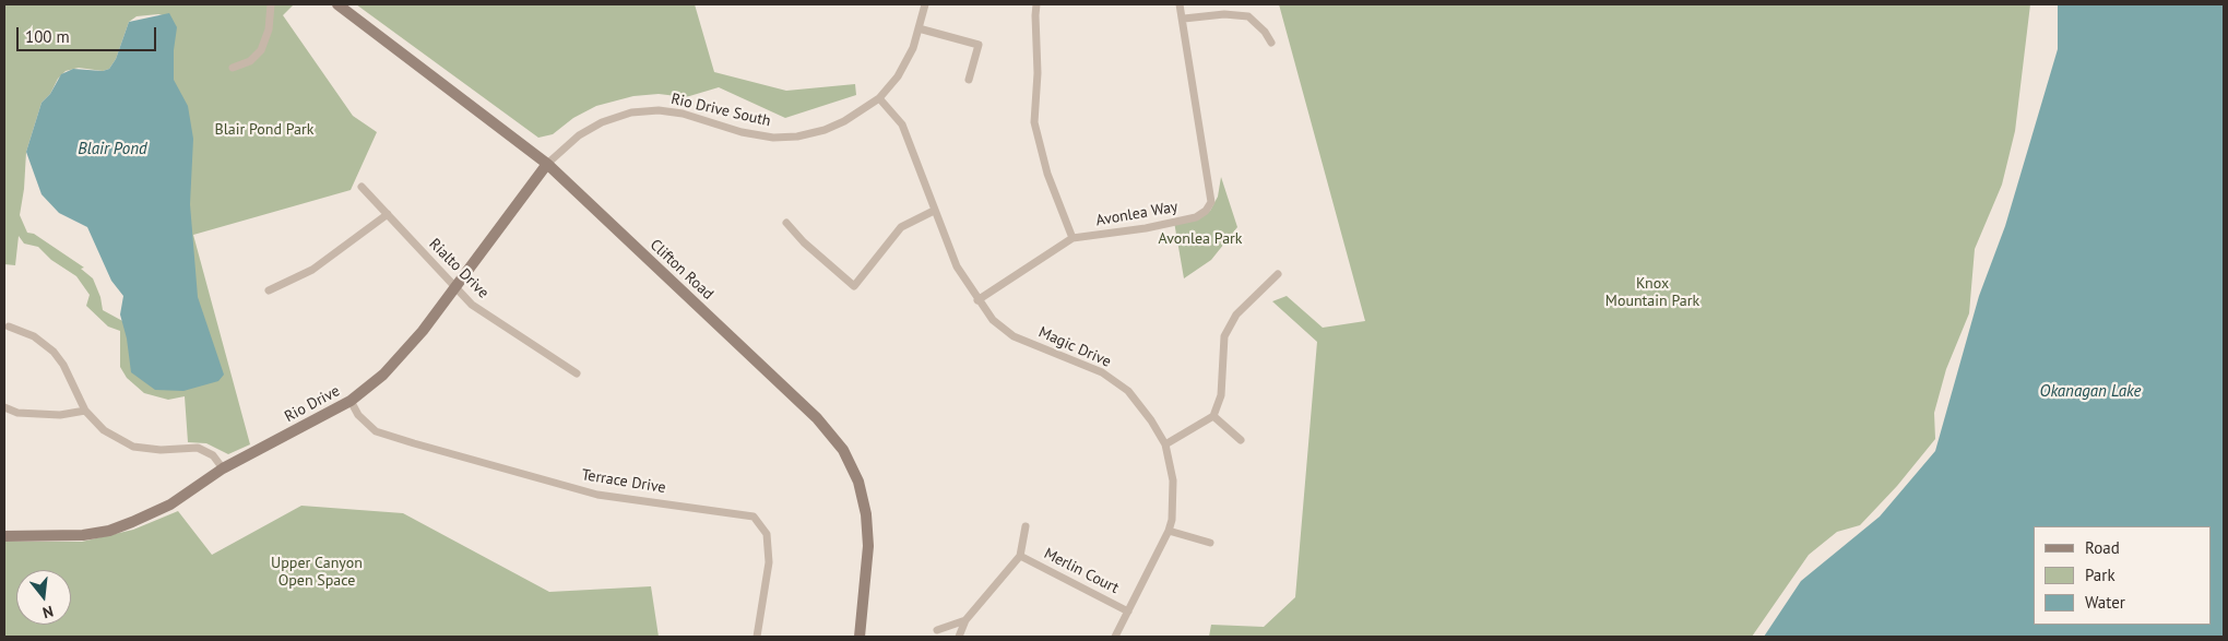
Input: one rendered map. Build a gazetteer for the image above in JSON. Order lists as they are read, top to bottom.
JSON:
{
  "streets": {
    "street": [
      "Rio Drive South",
      "Avonlea Way",
      "Rialto Drive",
      "Clifton Road",
      "Magic Drive",
      "Rio Drive",
      "Terrace Drive",
      "Merlin Court"
    ]
  },
  "crossings": [
    ["Rio Drive South", "Clifton Road"],
    ["Rio Drive South", "Magic Drive"],
    ["Rio Drive South", "Rio Drive"],
    ["Avonlea Way", "Magic Drive"],
    ["Rialto Drive", "Rio Drive"],
    ["Clifton Road", "Rio Drive"],
    ["Magic Drive", "Merlin Court"],
    ["Rio Drive", "Terrace Drive"]
  ],
  "water": ["Blair Pond", "Okanagan Lake"],
  "parks": [
    "Blair Pond Park",
    "Avonlea Park",
    "Knox Mountain Park",
    "Upper Canyon Open Space"
  ],
  "legend": ["Road", "Park", "Water"],
  "scale_bar": "100 m",
  "north": "bottom"
}
